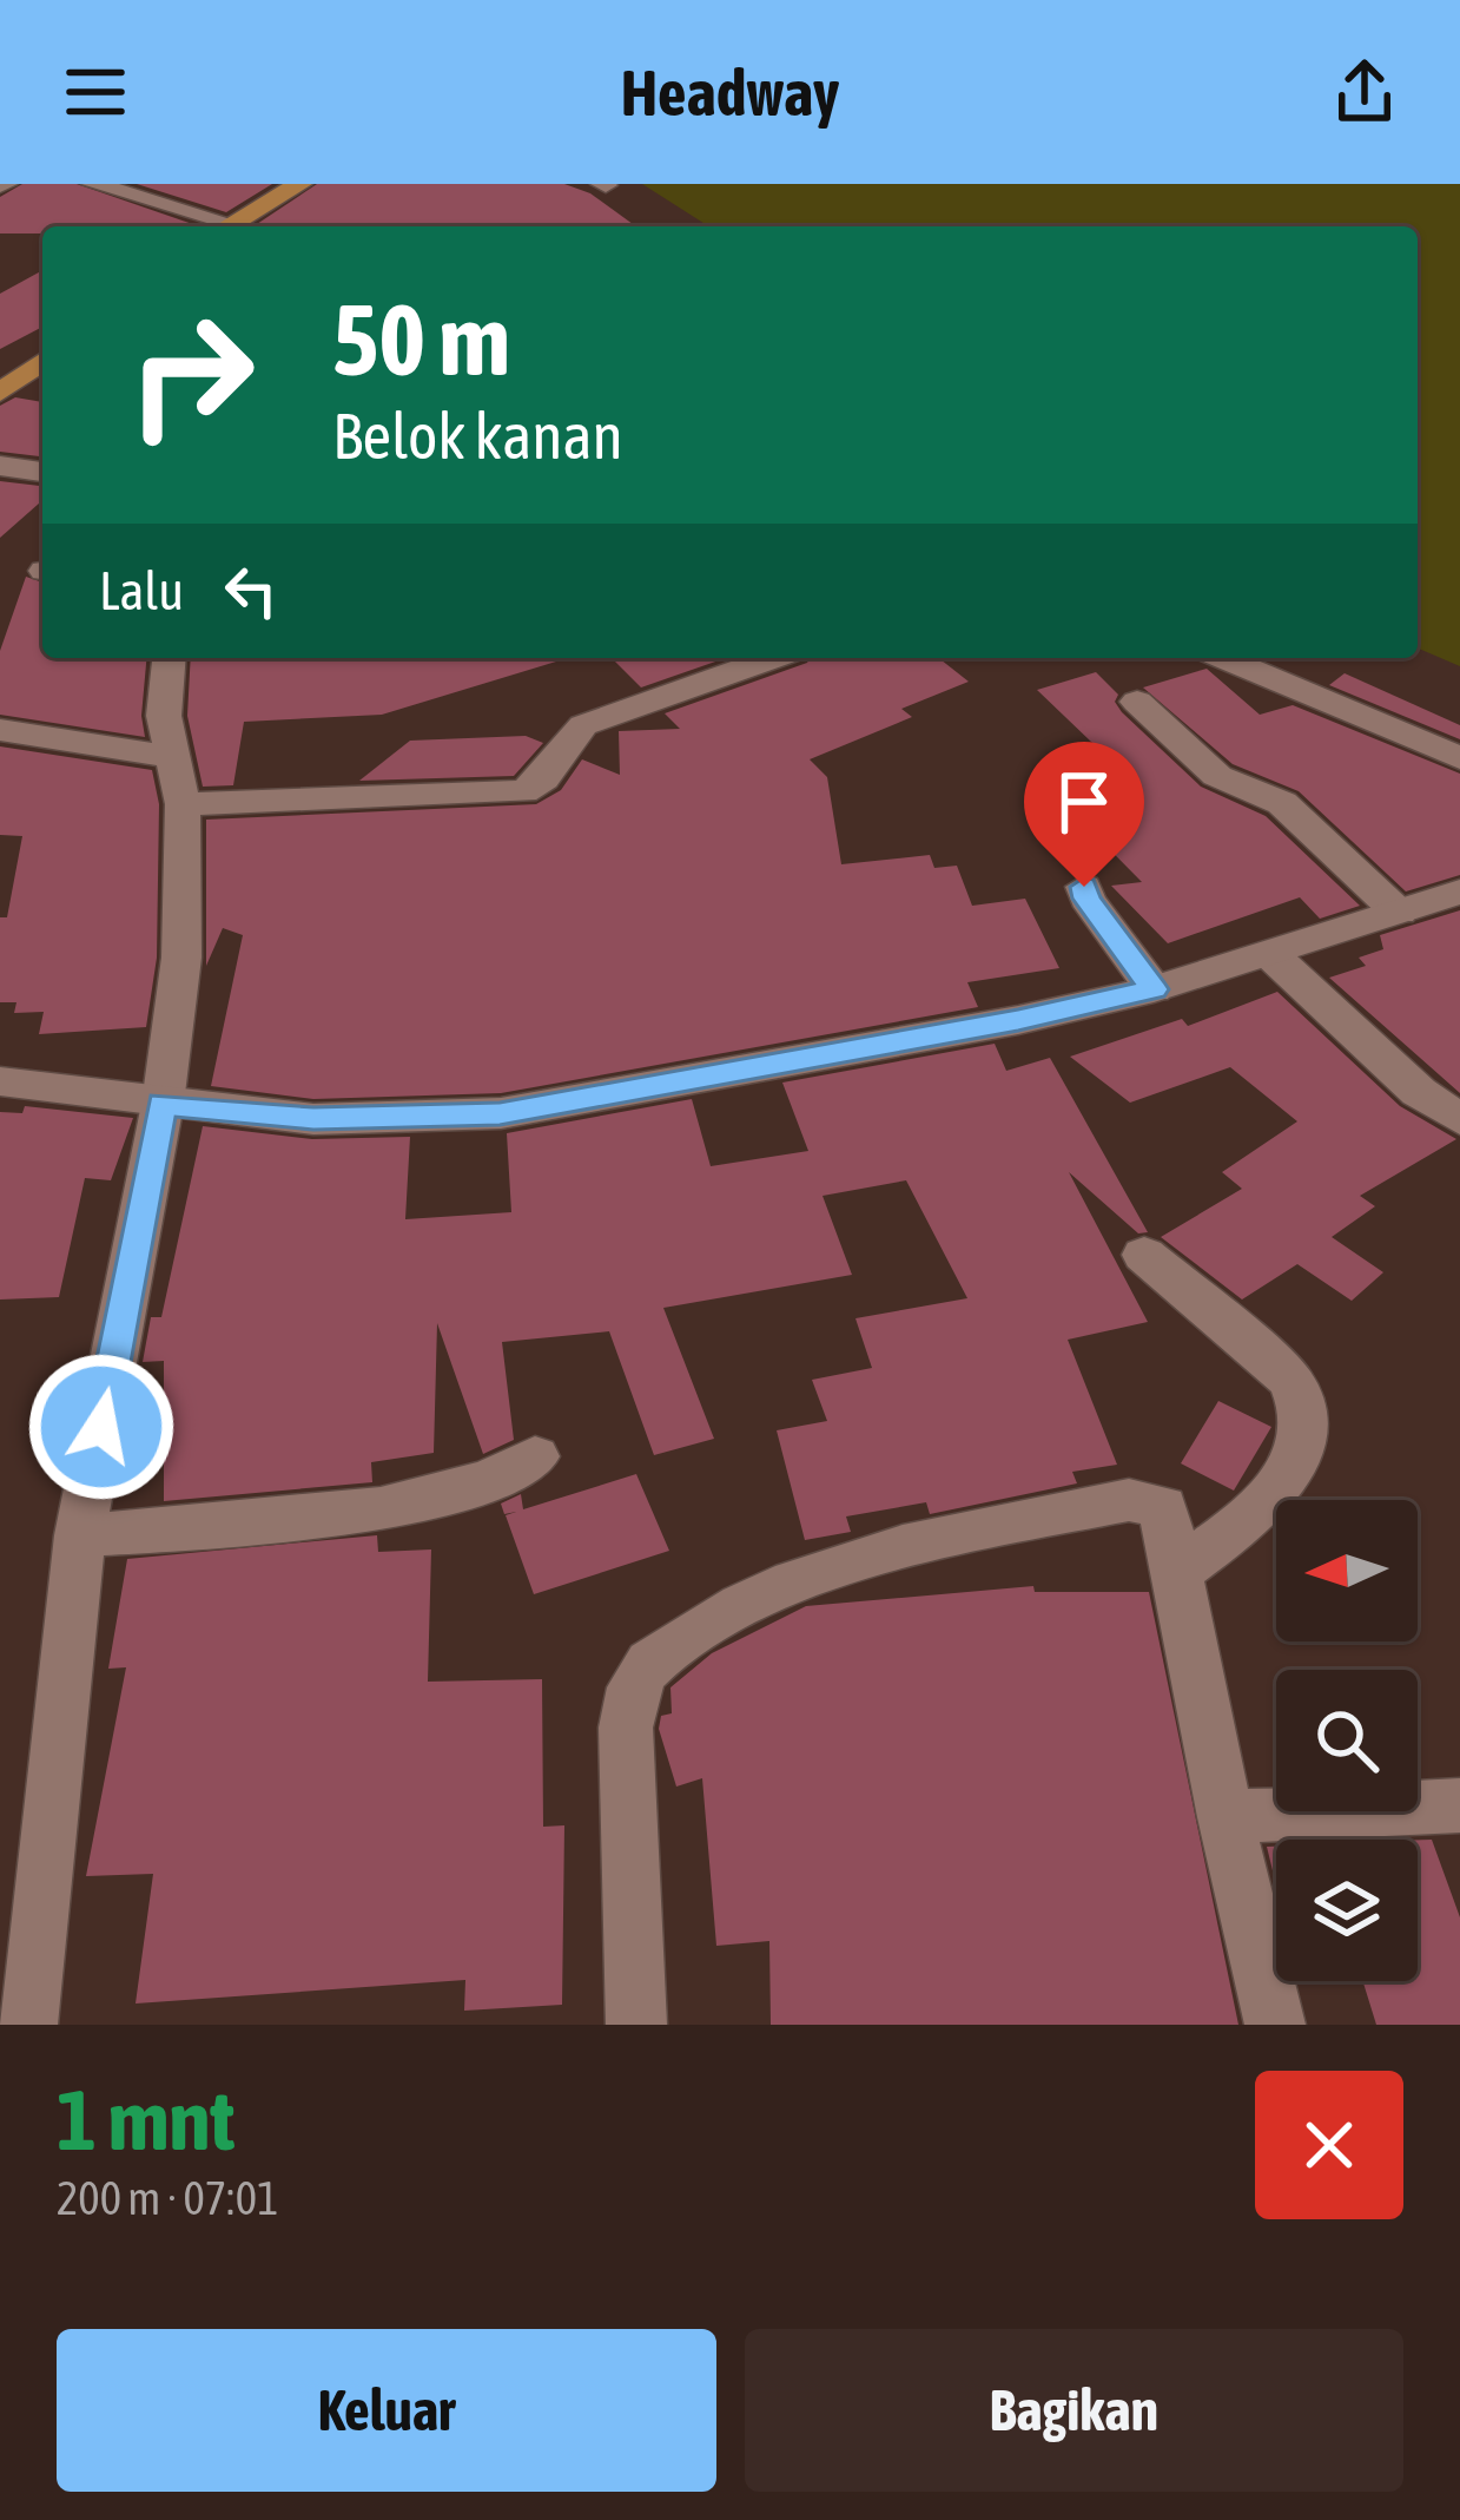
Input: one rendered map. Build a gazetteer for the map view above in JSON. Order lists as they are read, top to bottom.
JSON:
{
  "north": "left",
  "page": {
    "header": "Headway",
    "turn": ["50 m", "Belok kanan"],
    "then": "Lalu",
    "heading": ["1 mnt", "200 m · 07:01"],
    "buttons": ["Keluar", "Bagikan"]
  }
}
